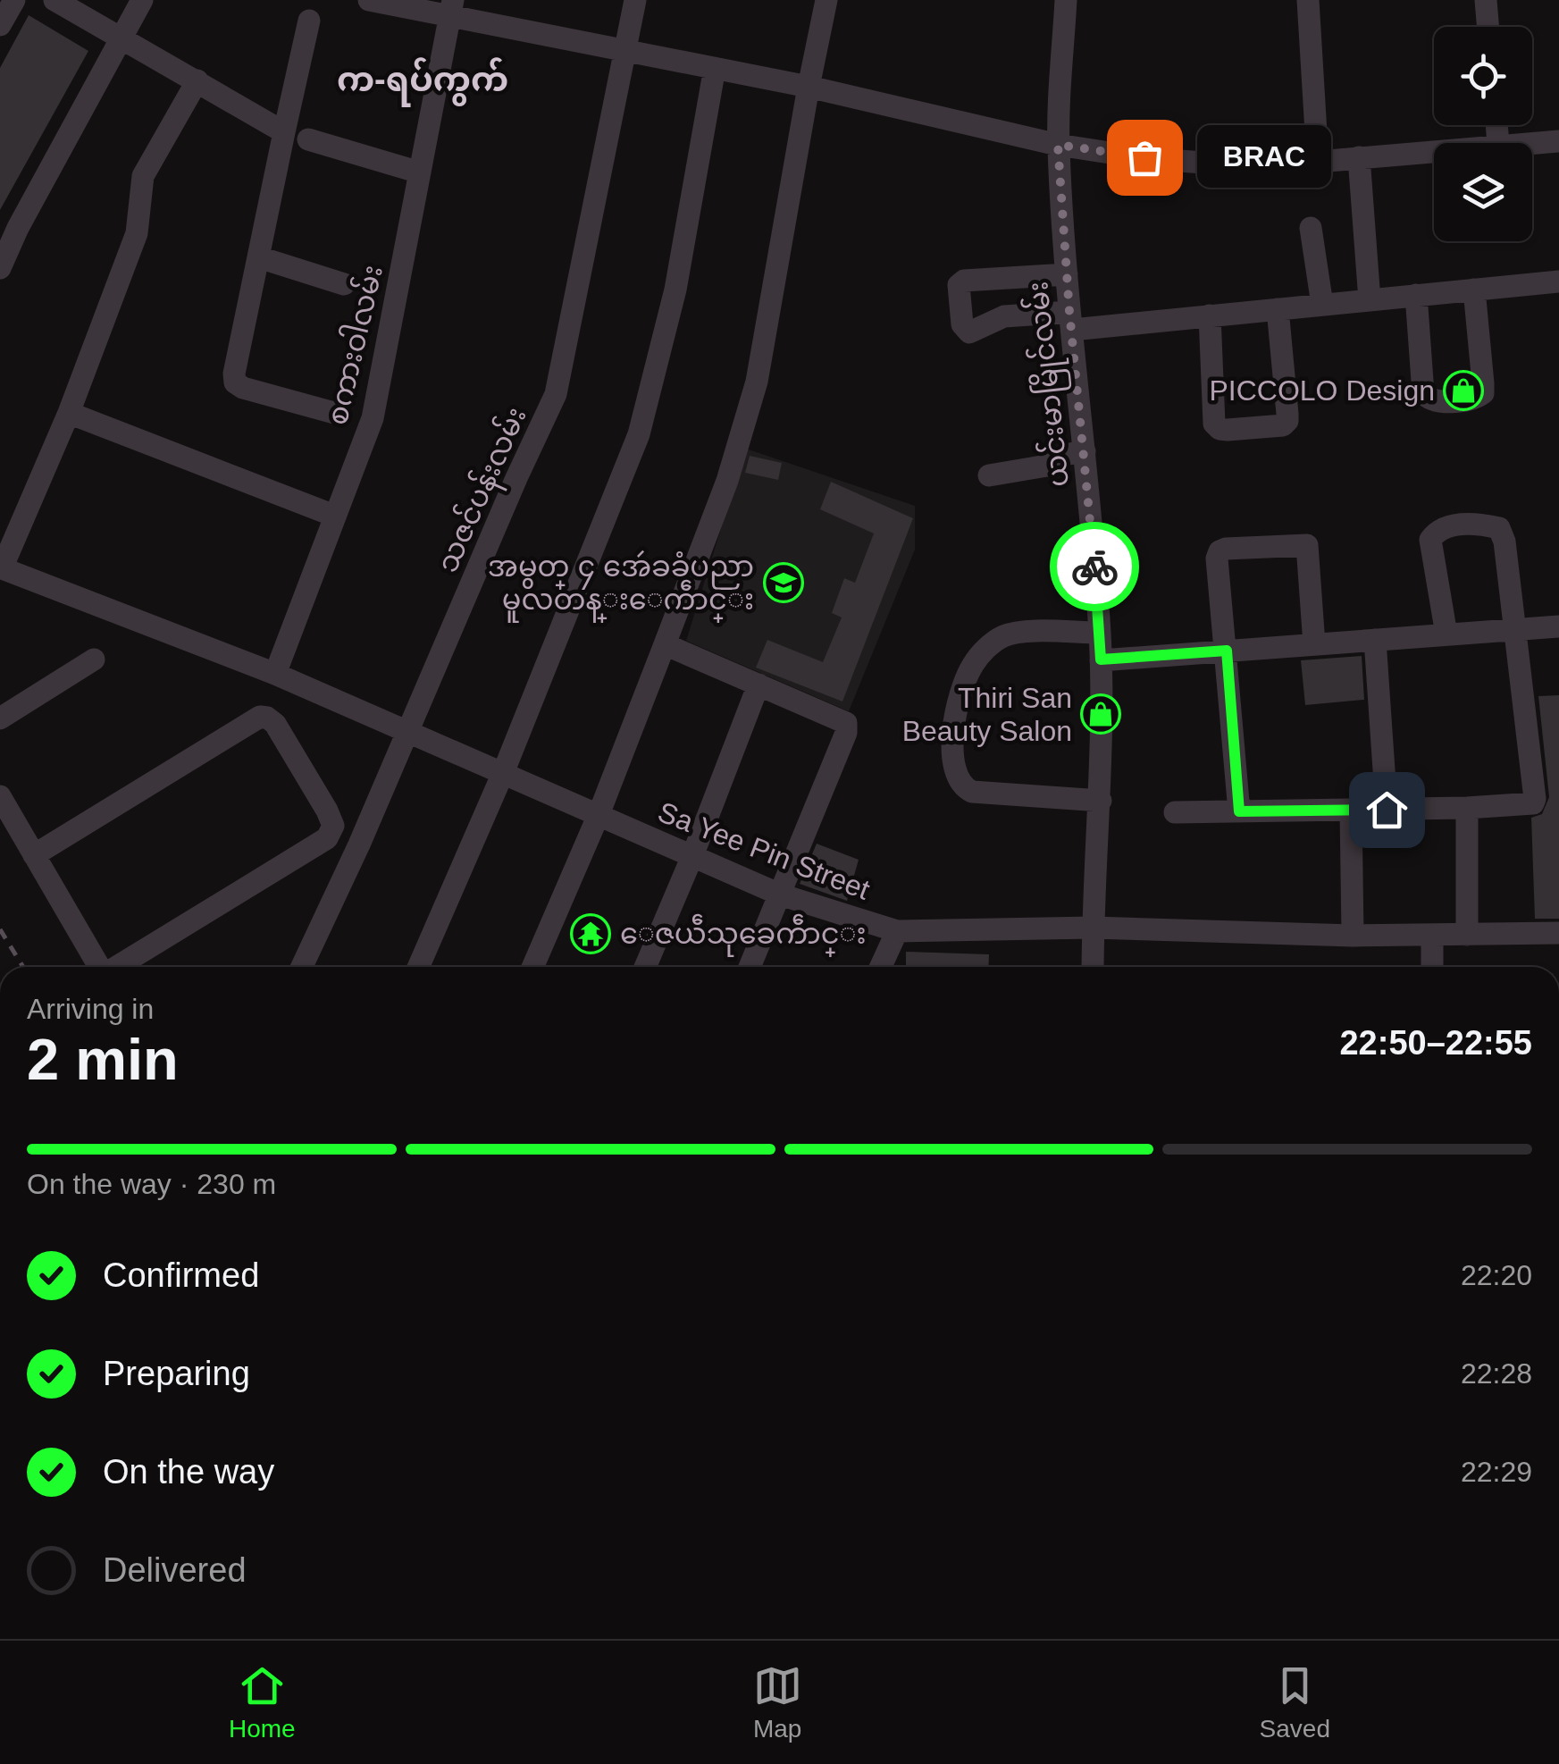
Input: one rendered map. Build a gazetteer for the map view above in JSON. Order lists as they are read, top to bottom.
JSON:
{
  "streets": {
    "street": [
      "စကားဝါလမ်း",
      "ယင်းမာမြိုင်လမ်း",
      "သဇင်ပန်းလမ်း",
      "Sa Yee Pin Street"
    ]
  },
  "crossings": [
    ["စကားဝါလမ်း", "Sa Yee Pin Street"],
    ["ယင်းမာမြိုင်လမ်း", "Sa Yee Pin Street"],
    ["သဇင်ပန်းလမ်း", "Sa Yee Pin Street"]
  ],
  "districts": ["က-ရပ်ကွက်"],
  "places": {
    "other": ["BRAC"],
    "shop": ["PICCOLO Design", "Thiri San Beauty Salon"],
    "school or university": ["အမွတ္ ၄ အေဴခခံပညာ မူလတန္းေကဵာင္း"],
    "temple": ["ေဇယဵသုခေကဵာင္း"]
  },
  "page": {
    "bubble": "BRAC",
    "heading": ["2 min", "Arriving in", "22:50–22:55"],
    "bar": "On the way · 230 m",
    "list": [
      ["Confirmed", "22:20"],
      ["Preparing", "22:28"],
      ["On the way", "22:29"],
      "Delivered"
    ],
    "tabs": ["Home", "Map", "Saved"]
  }
}
